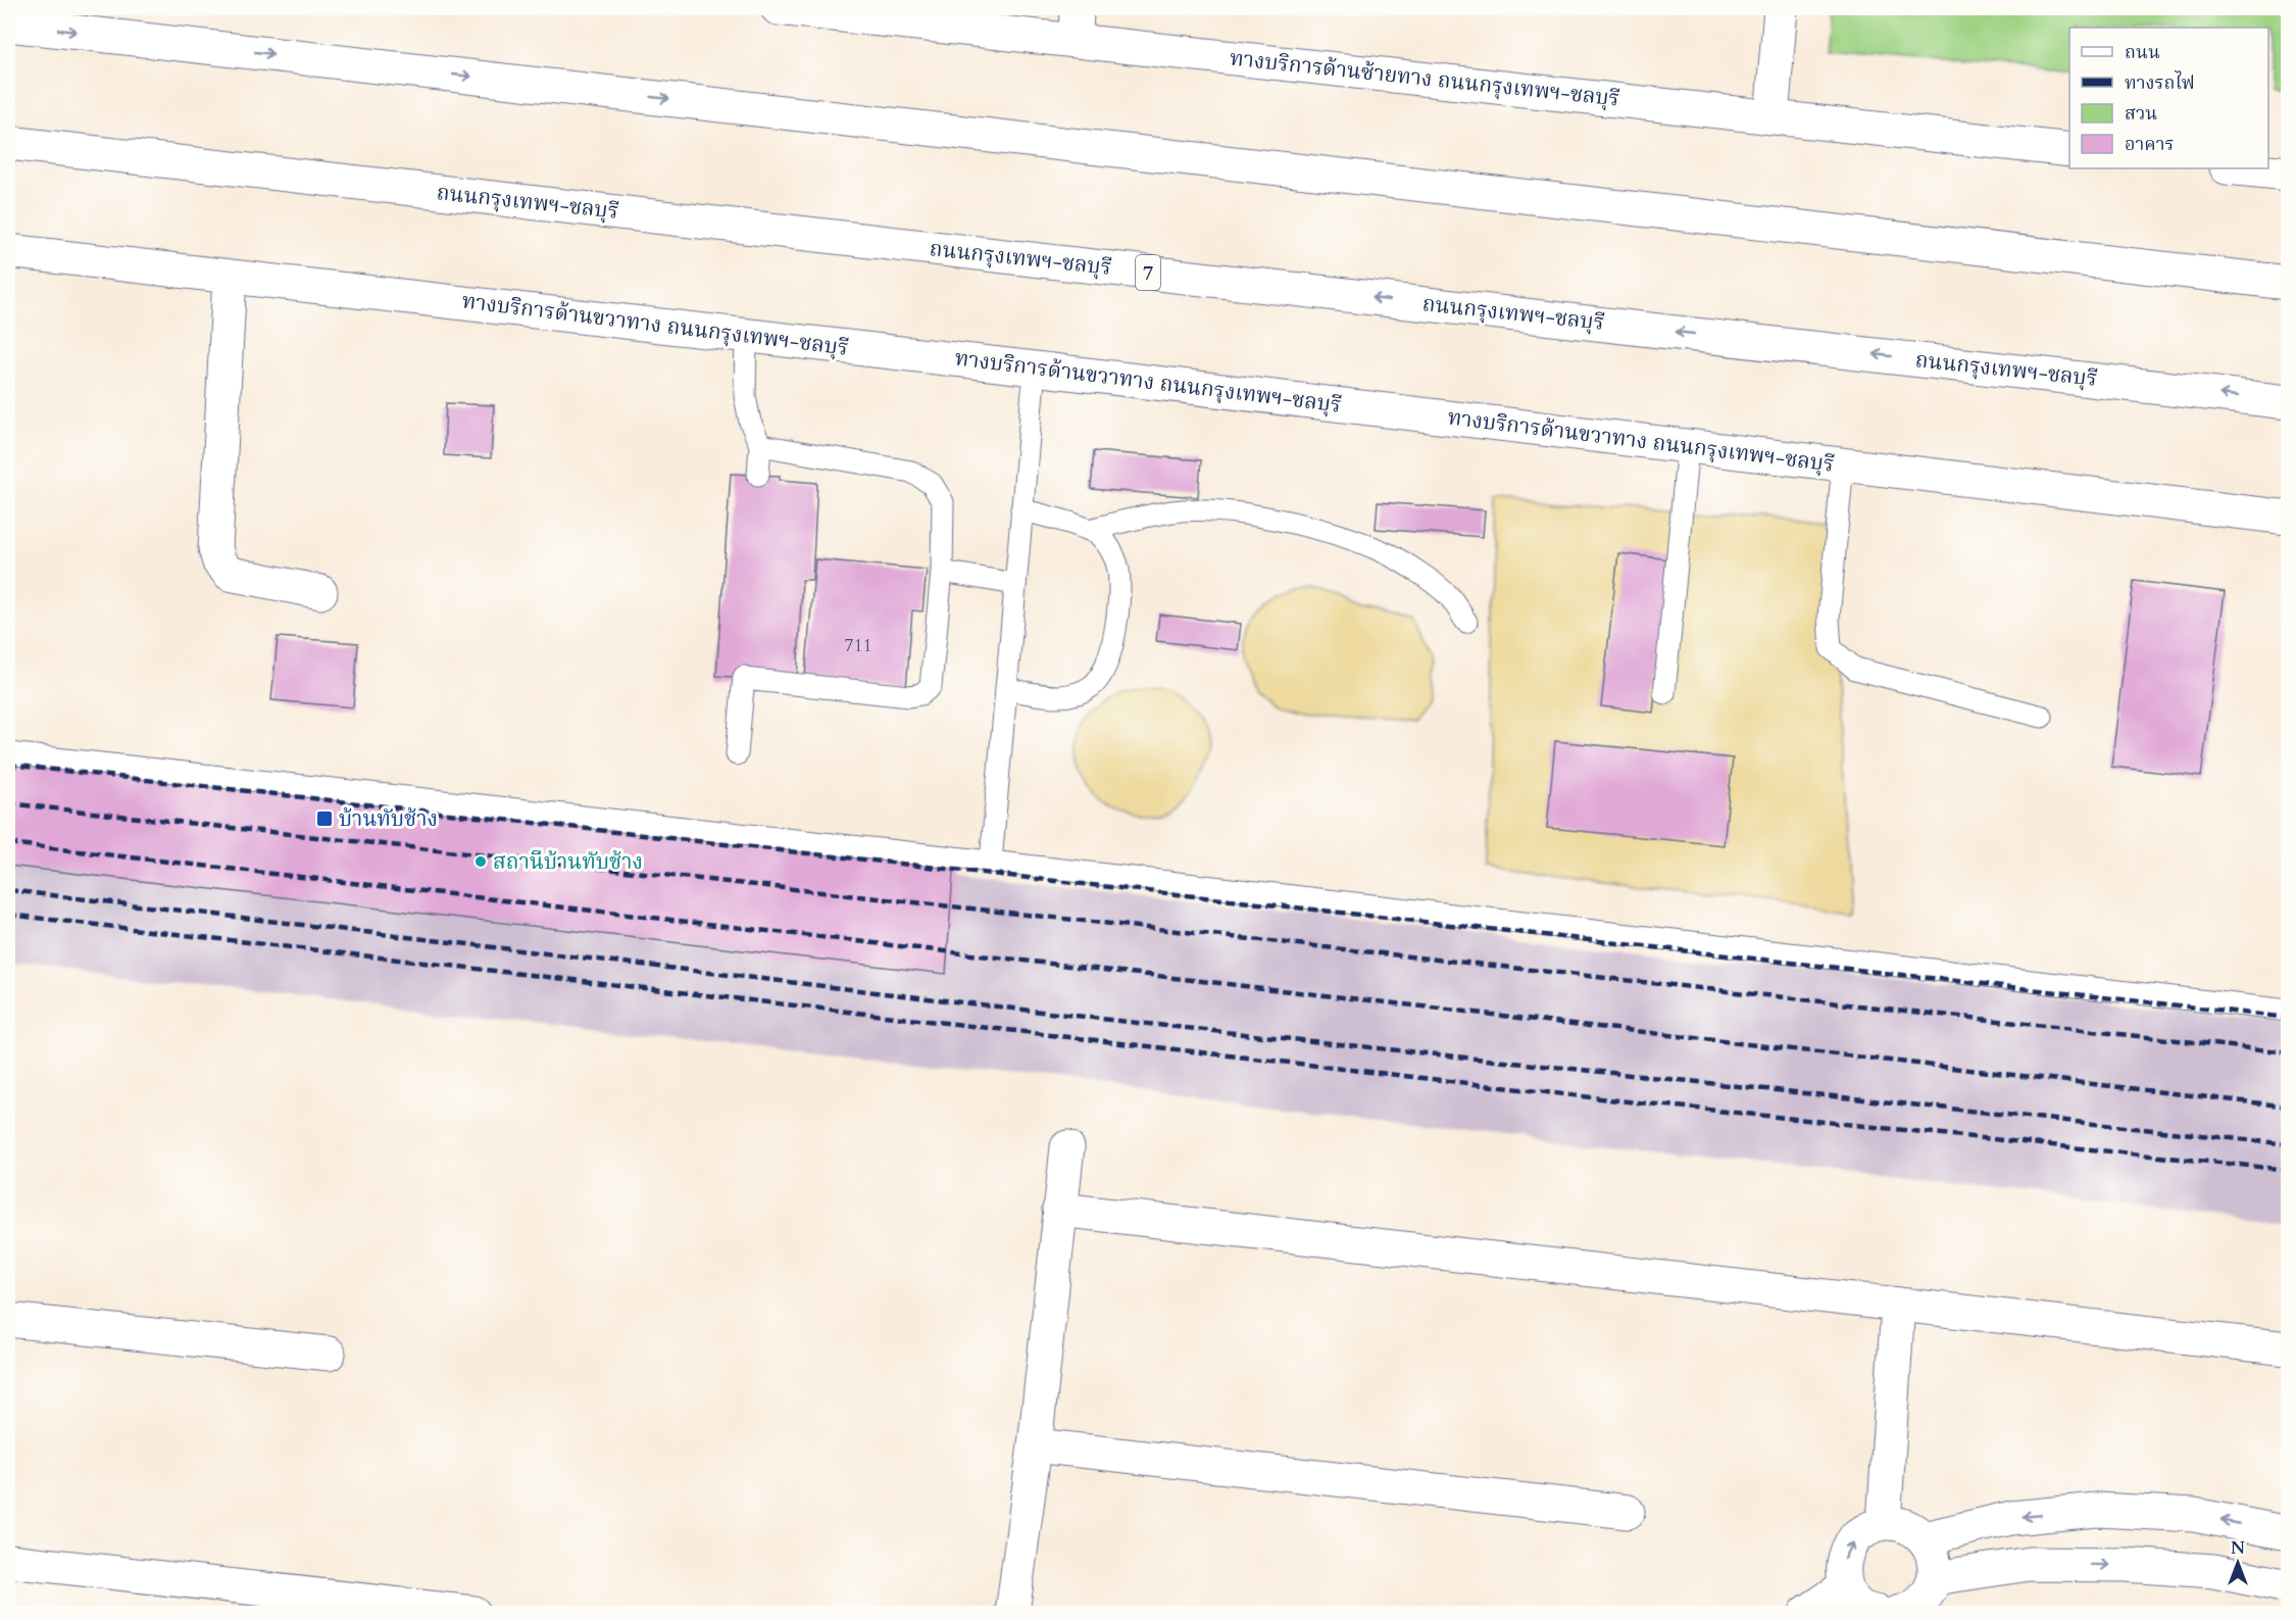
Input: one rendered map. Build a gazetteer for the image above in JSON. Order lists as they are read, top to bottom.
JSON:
{
  "streets": {
    "main road": [
      "ทางบริการด้านซ้ายทาง ถนนกรุงเทพฯ-ชลบุรี",
      "ถนนกรุงเทพฯ-ชลบุรี",
      "7",
      "ทางบริการด้านขวาทาง ถนนกรุงเทพฯ-ชลบุรี"
    ]
  },
  "places": {
    "transit": ["บ้านทับช้าง"],
    "other": ["สถานีบ้านทับช้าง"]
  },
  "house_numbers": ["711"],
  "legend": [
    "ถนน",
    "ทางรถไฟ",
    "สวน",
    "อาคาร"
  ],
  "north": "top"
}
